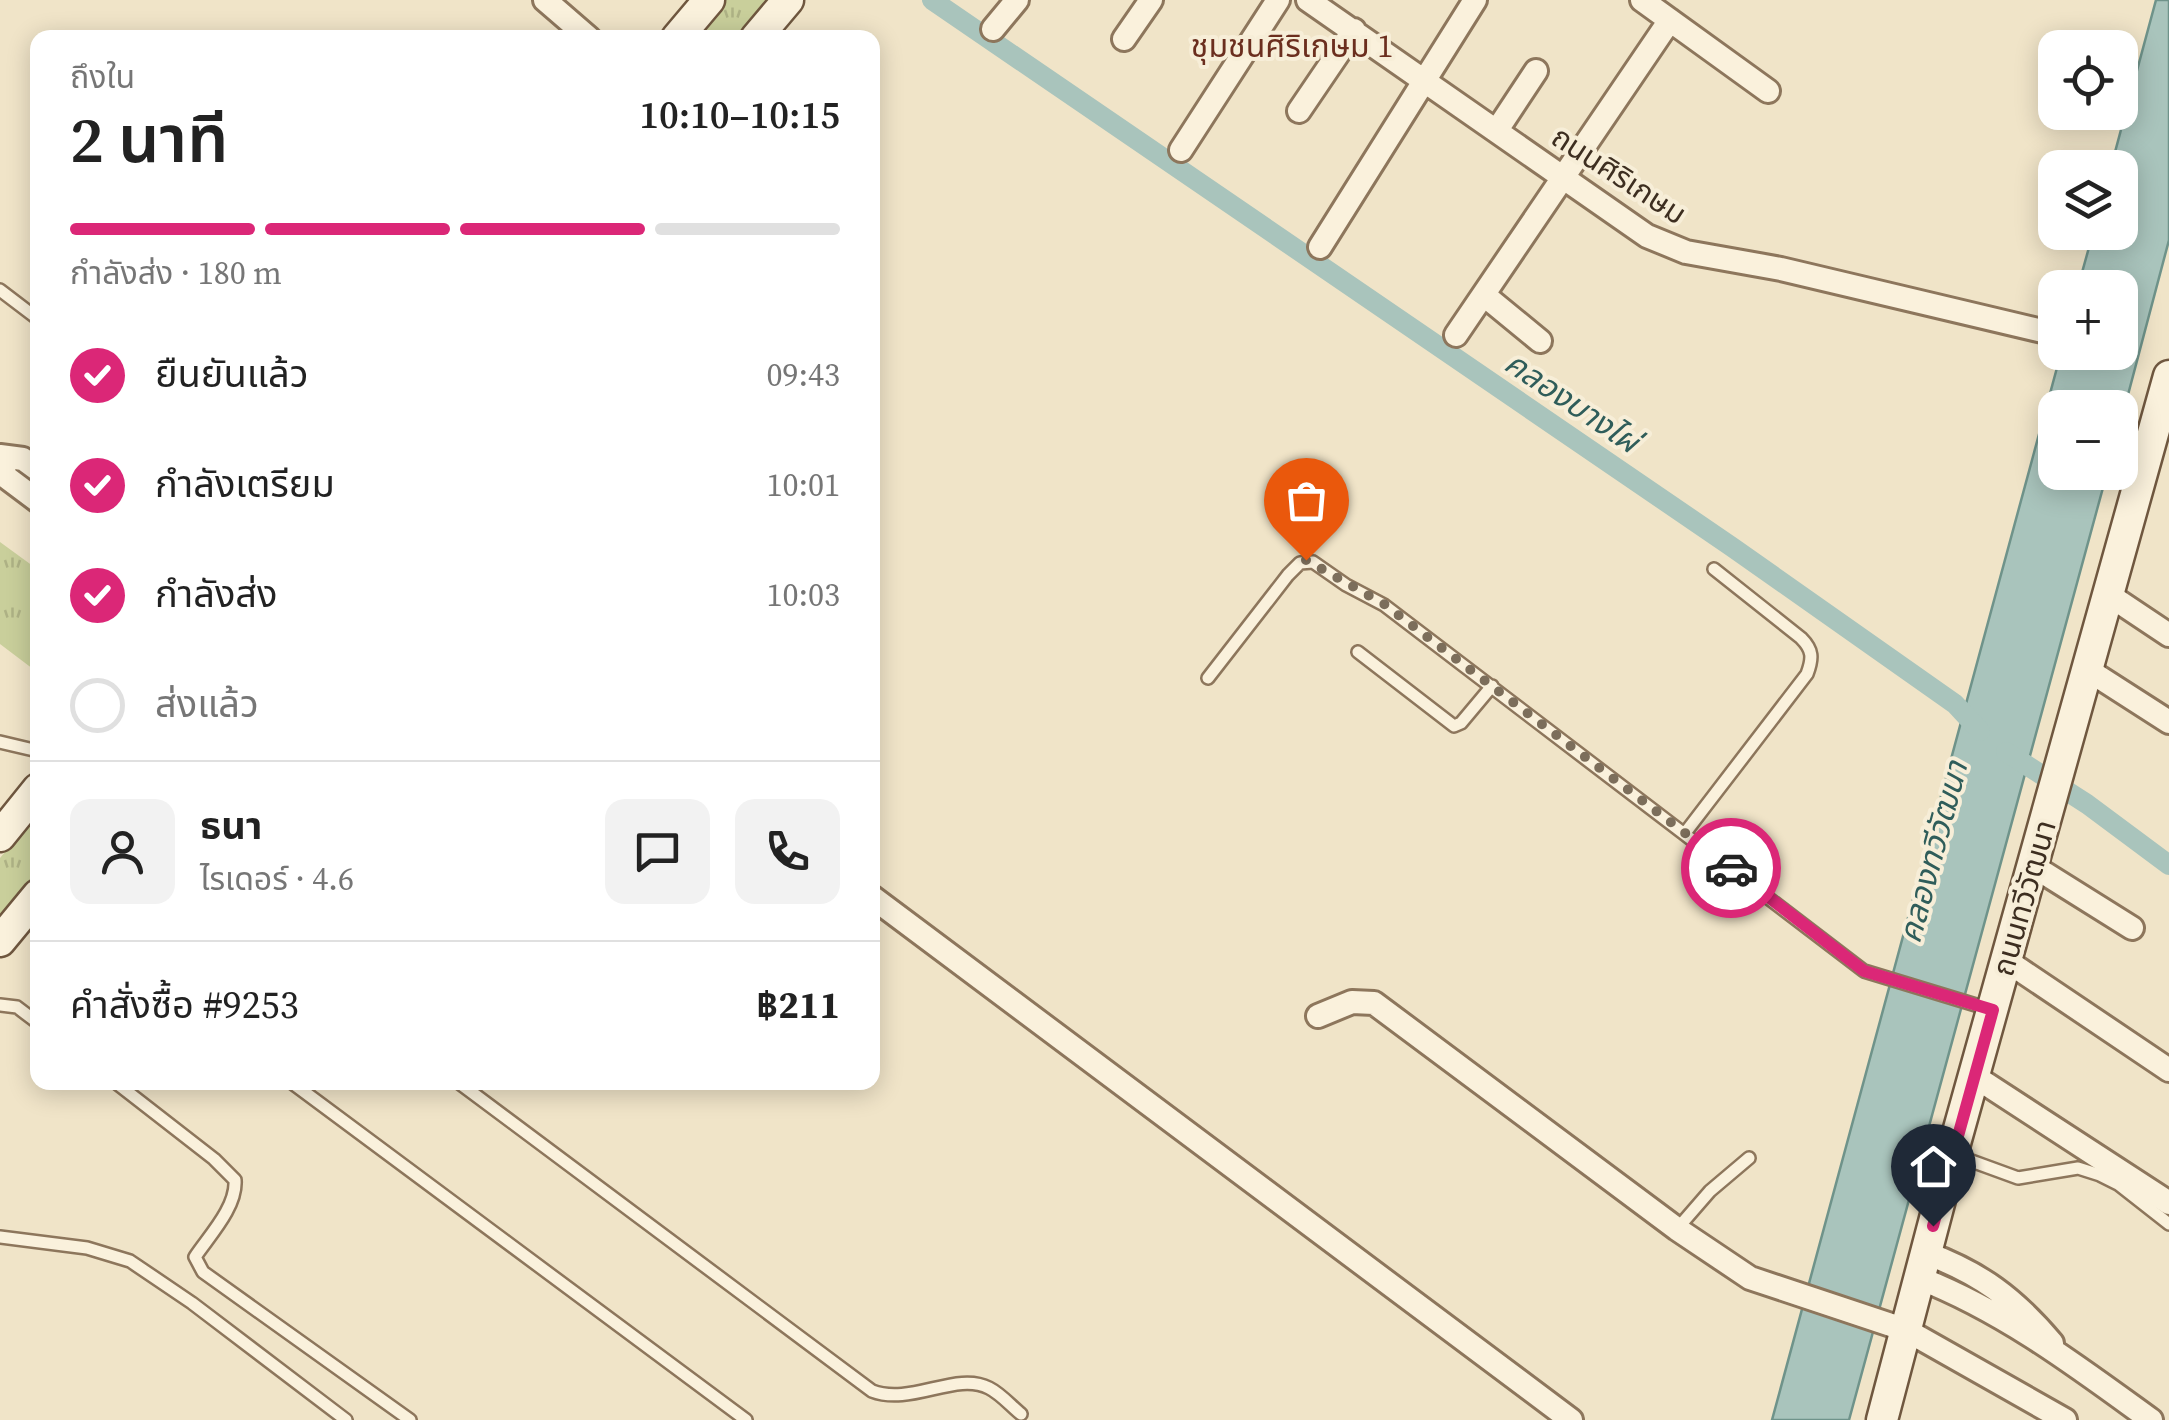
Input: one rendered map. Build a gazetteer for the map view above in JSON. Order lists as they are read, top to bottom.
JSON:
{
  "streets": {
    "main road": ["ถนนทวีวัฒนา"],
    "street": ["ถนนศิริเกษม"]
  },
  "districts": ["ชุมชนศิริเกษม 1"],
  "water": ["คลองบางไผ่", "คลองทวีวัฒนา"],
  "page": {
    "map_buttons": ["+", "−"],
    "heading": ["2 นาที", "ถึงใน", "10:10–10:15"],
    "panel": [
      "ธนา",
      "ไรเดอร์ · 4.6",
      "คำสั่งซื้อ #9253",
      "฿211"
    ],
    "bar": "กำลังส่ง · 180 m",
    "list": [
      ["ยืนยันแล้ว", "09:43"],
      ["กำลังเตรียม", "10:01"],
      ["กำลังส่ง", "10:03"],
      "ส่งแล้ว"
    ]
  }
}
